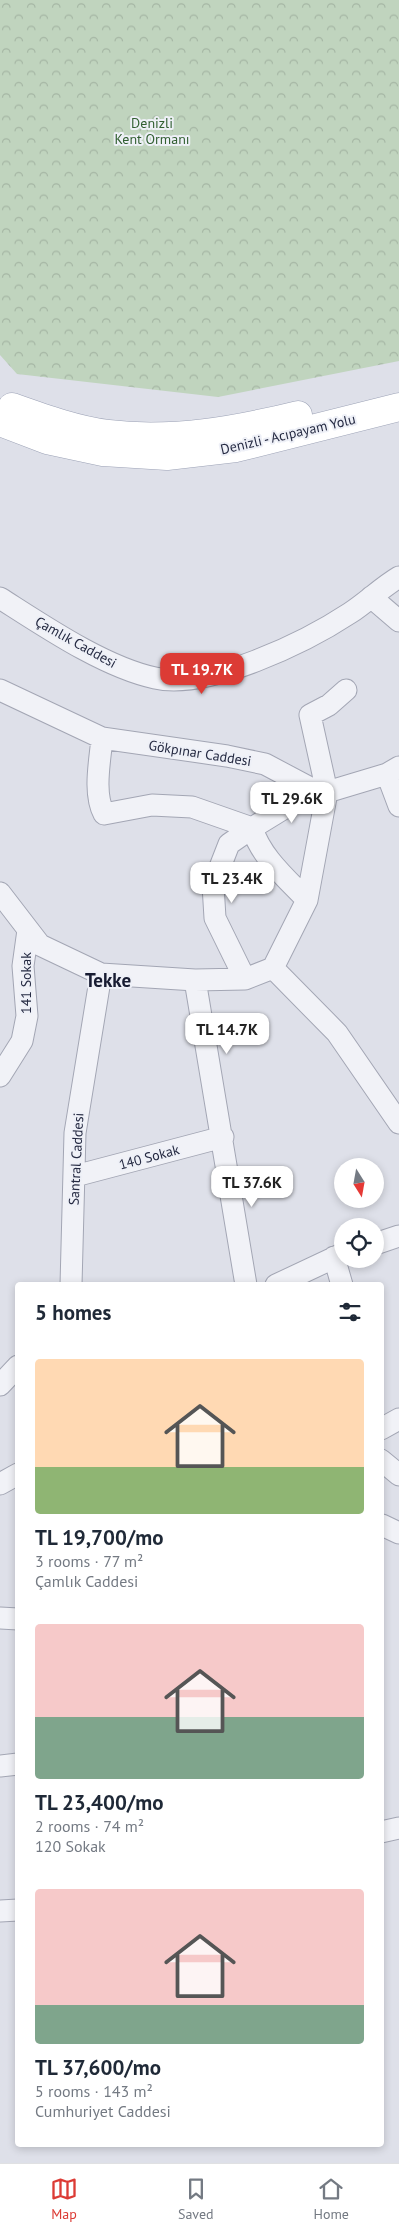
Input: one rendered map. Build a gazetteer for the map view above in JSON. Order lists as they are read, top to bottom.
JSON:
{
  "streets": {
    "main road": ["Denizli - Acıpayam Yolu"],
    "street": [
      "Çamlık Caddesi",
      "Gökpınar Caddesi",
      "141 Sokak",
      "140 Sokak",
      "Santral Caddesi"
    ]
  },
  "crossings": [
    ["140 Sokak", "Santral Caddesi"]
  ],
  "districts": ["Tekke"],
  "parks": ["Denizli Kent Ormanı"],
  "north": "bottom",
  "page": {
    "price": [
      "TL 19.7K",
      "TL 29.6K",
      "TL 23.4K",
      "TL 14.7K",
      "TL 37.6K"
    ],
    "heading": "5 homes",
    "list": [
      {
        "name": "TL 19,700/mo",
        "note": "3 rooms · 77 m² · Çamlık Caddesi"
      },
      {
        "name": "TL 23,400/mo",
        "note": "2 rooms · 74 m² · 120 Sokak"
      },
      {
        "name": "TL 37,600/mo",
        "note": "5 rooms · 143 m² · Cumhuriyet Caddesi"
      }
    ],
    "tabs": ["Map", "Saved", "Home"]
  }
}
